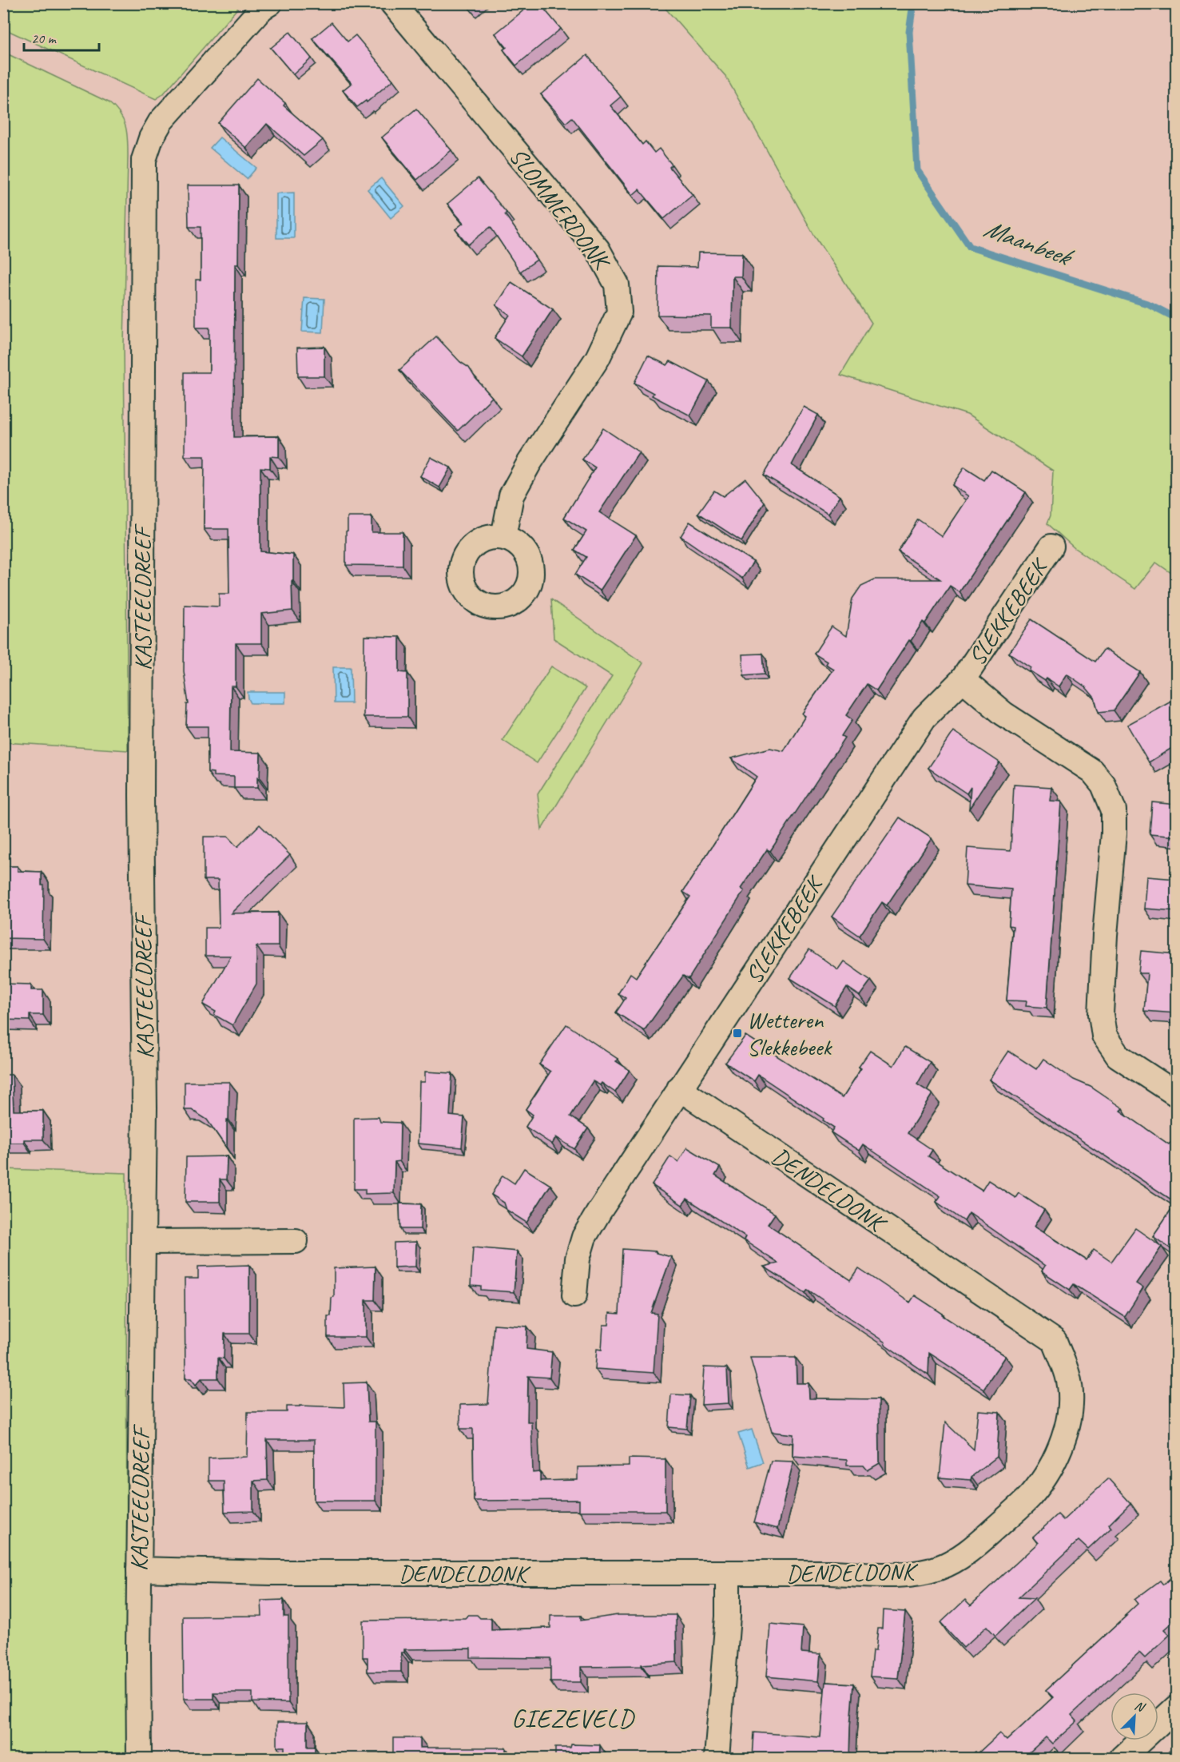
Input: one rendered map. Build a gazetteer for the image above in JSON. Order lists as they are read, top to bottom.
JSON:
{
  "streets": {
    "street": [
      "SLOMMERDONK",
      "KASTEELDREEF",
      "SLEKKEBEEK",
      "DENDELDONK"
    ]
  },
  "crossings": [
    ["KASTEELDREEF", "DENDELDONK"],
    ["SLEKKEBEEK", "DENDELDONK"]
  ],
  "districts": ["GIEZEVELD"],
  "water": ["Maanbeek"],
  "places": {
    "transit": ["Wetteren Slekkebeek"]
  },
  "scale_bar": "20 m",
  "north": "top right"
}
